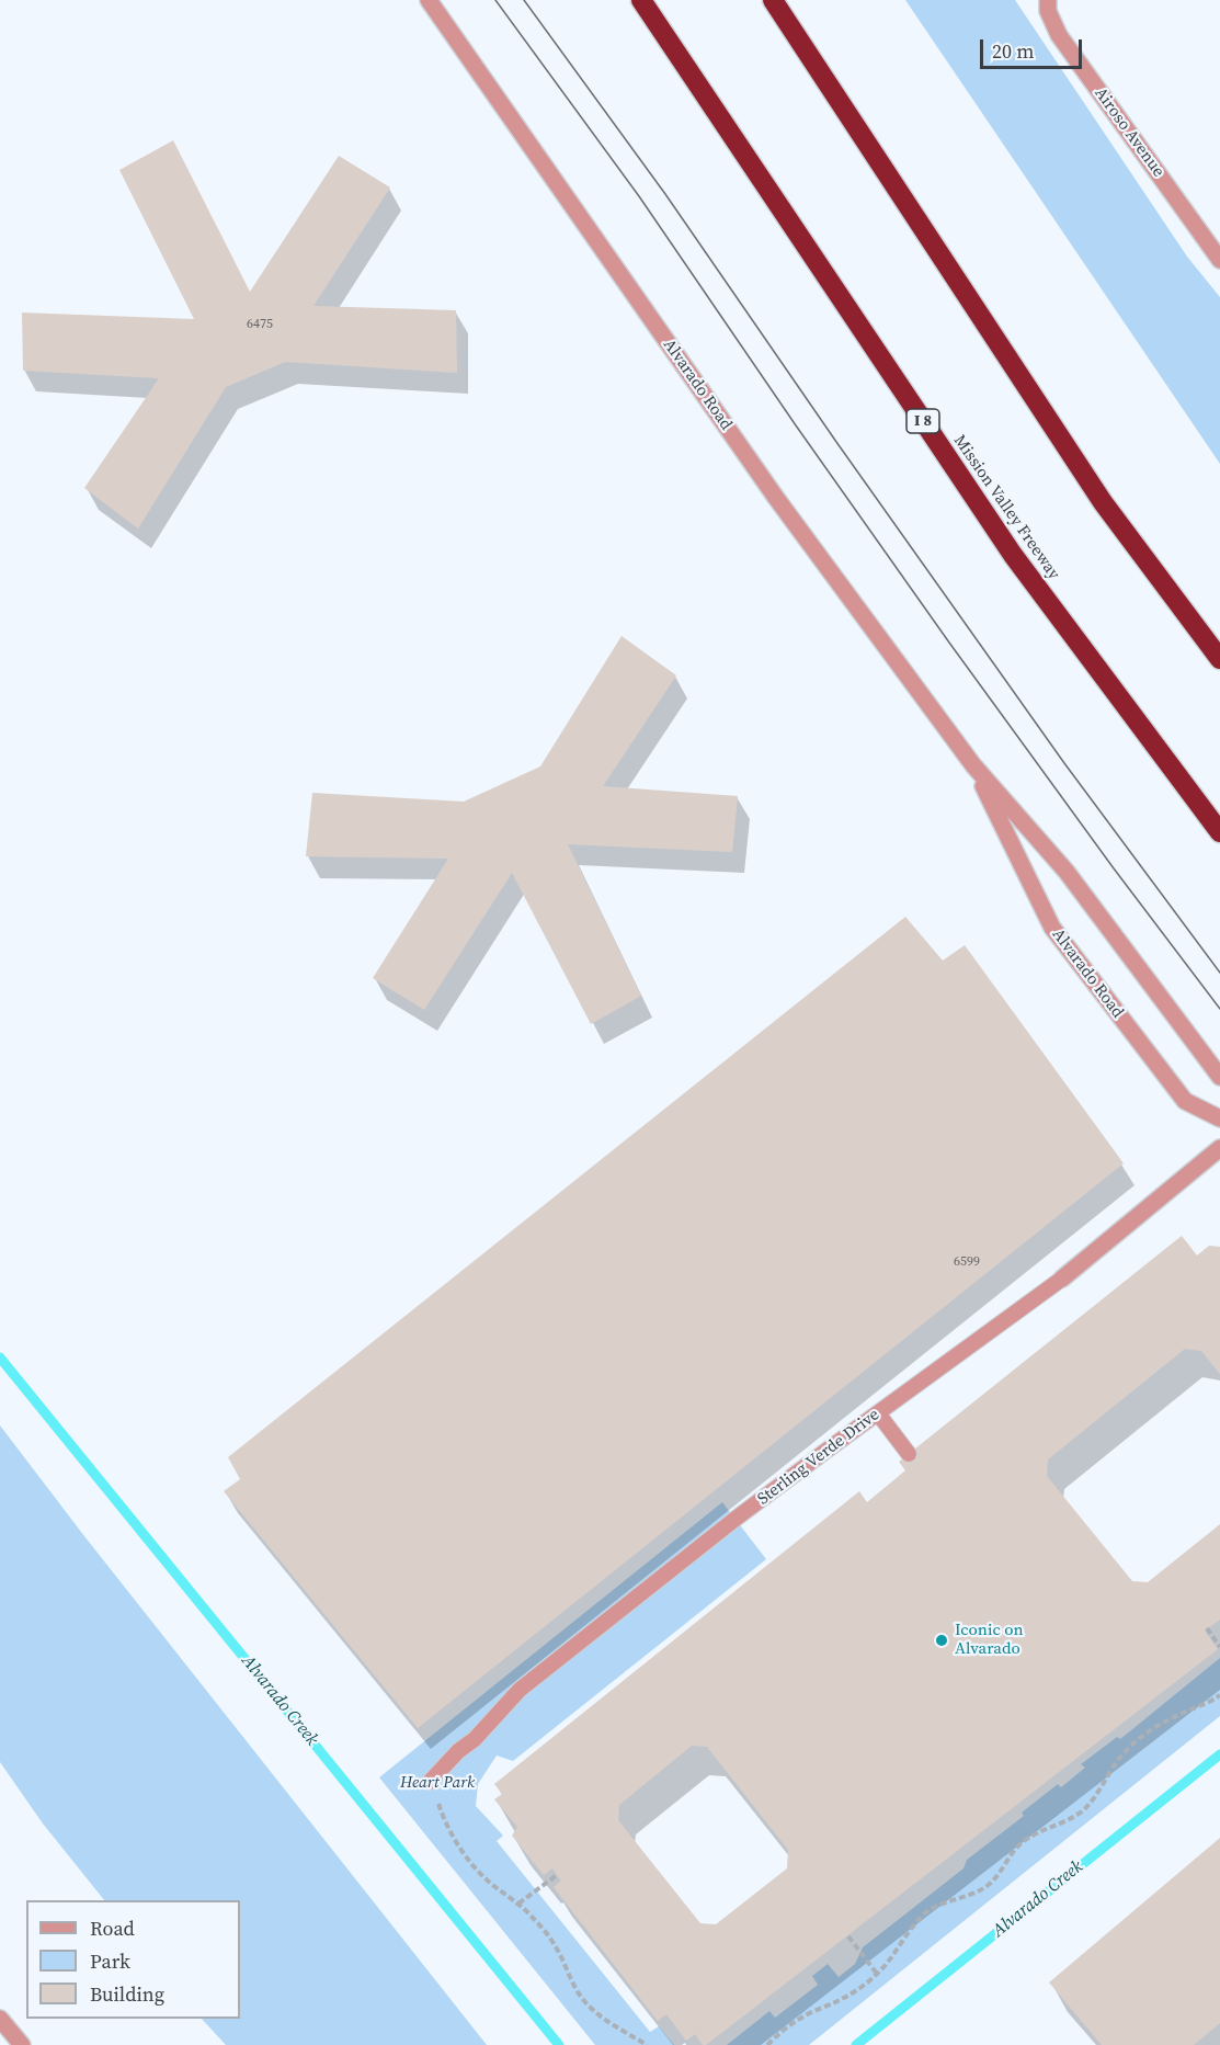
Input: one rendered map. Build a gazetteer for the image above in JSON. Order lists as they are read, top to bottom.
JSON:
{
  "streets": {
    "highway": ["I 8", "Mission Valley Freeway"],
    "street": ["Airoso Avenue", "Alvarado Road", "Sterling Verde Drive"]
  },
  "water": ["Alvarado Creek"],
  "parks": ["Heart Park"],
  "places": ["Iconic on Alvarado"],
  "house_numbers": ["6475", "6599"],
  "legend": ["Road", "Park", "Building"],
  "scale_bar": "20 m"
}
